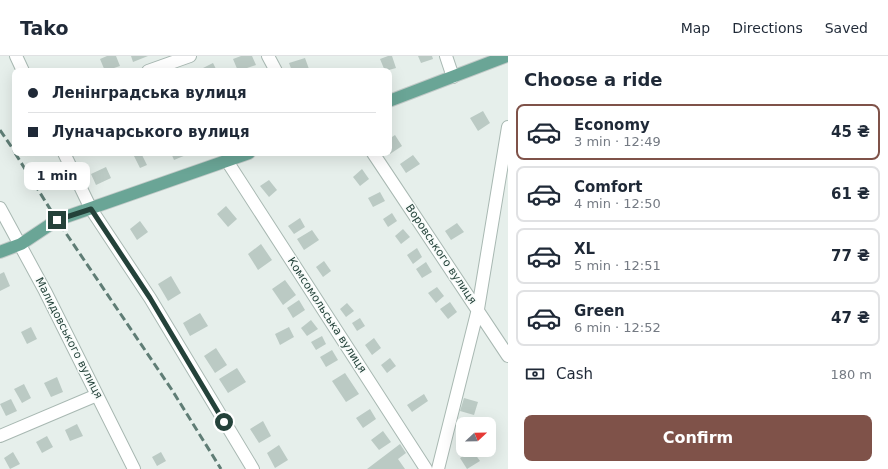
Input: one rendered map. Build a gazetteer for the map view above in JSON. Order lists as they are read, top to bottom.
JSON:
{
  "streets": {
    "street": ["Воровського вулиця", "Комсомольська вулиця", "Малидовського вулиця"]
  },
  "north": "right",
  "page": {
    "header": "Tako",
    "nav": ["Map", "Directions", "Saved"],
    "heading": "Choose a ride",
    "banner": ["Ленінградська вулиця", "Луначарського вулиця"],
    "list": [
      {
        "name": "Economy",
        "note": "3 min · 12:49",
        "value": "45 ₴"
      },
      {
        "name": "Comfort",
        "note": "4 min · 12:50",
        "value": "61 ₴"
      },
      {
        "name": "XL",
        "note": "5 min · 12:51",
        "value": "77 ₴"
      },
      {
        "name": "Green",
        "note": "6 min · 12:52",
        "value": "47 ₴"
      }
    ],
    "bubble": "1 min",
    "pay": ["Cash", "180 m"],
    "buttons": "Confirm"
  }
}
